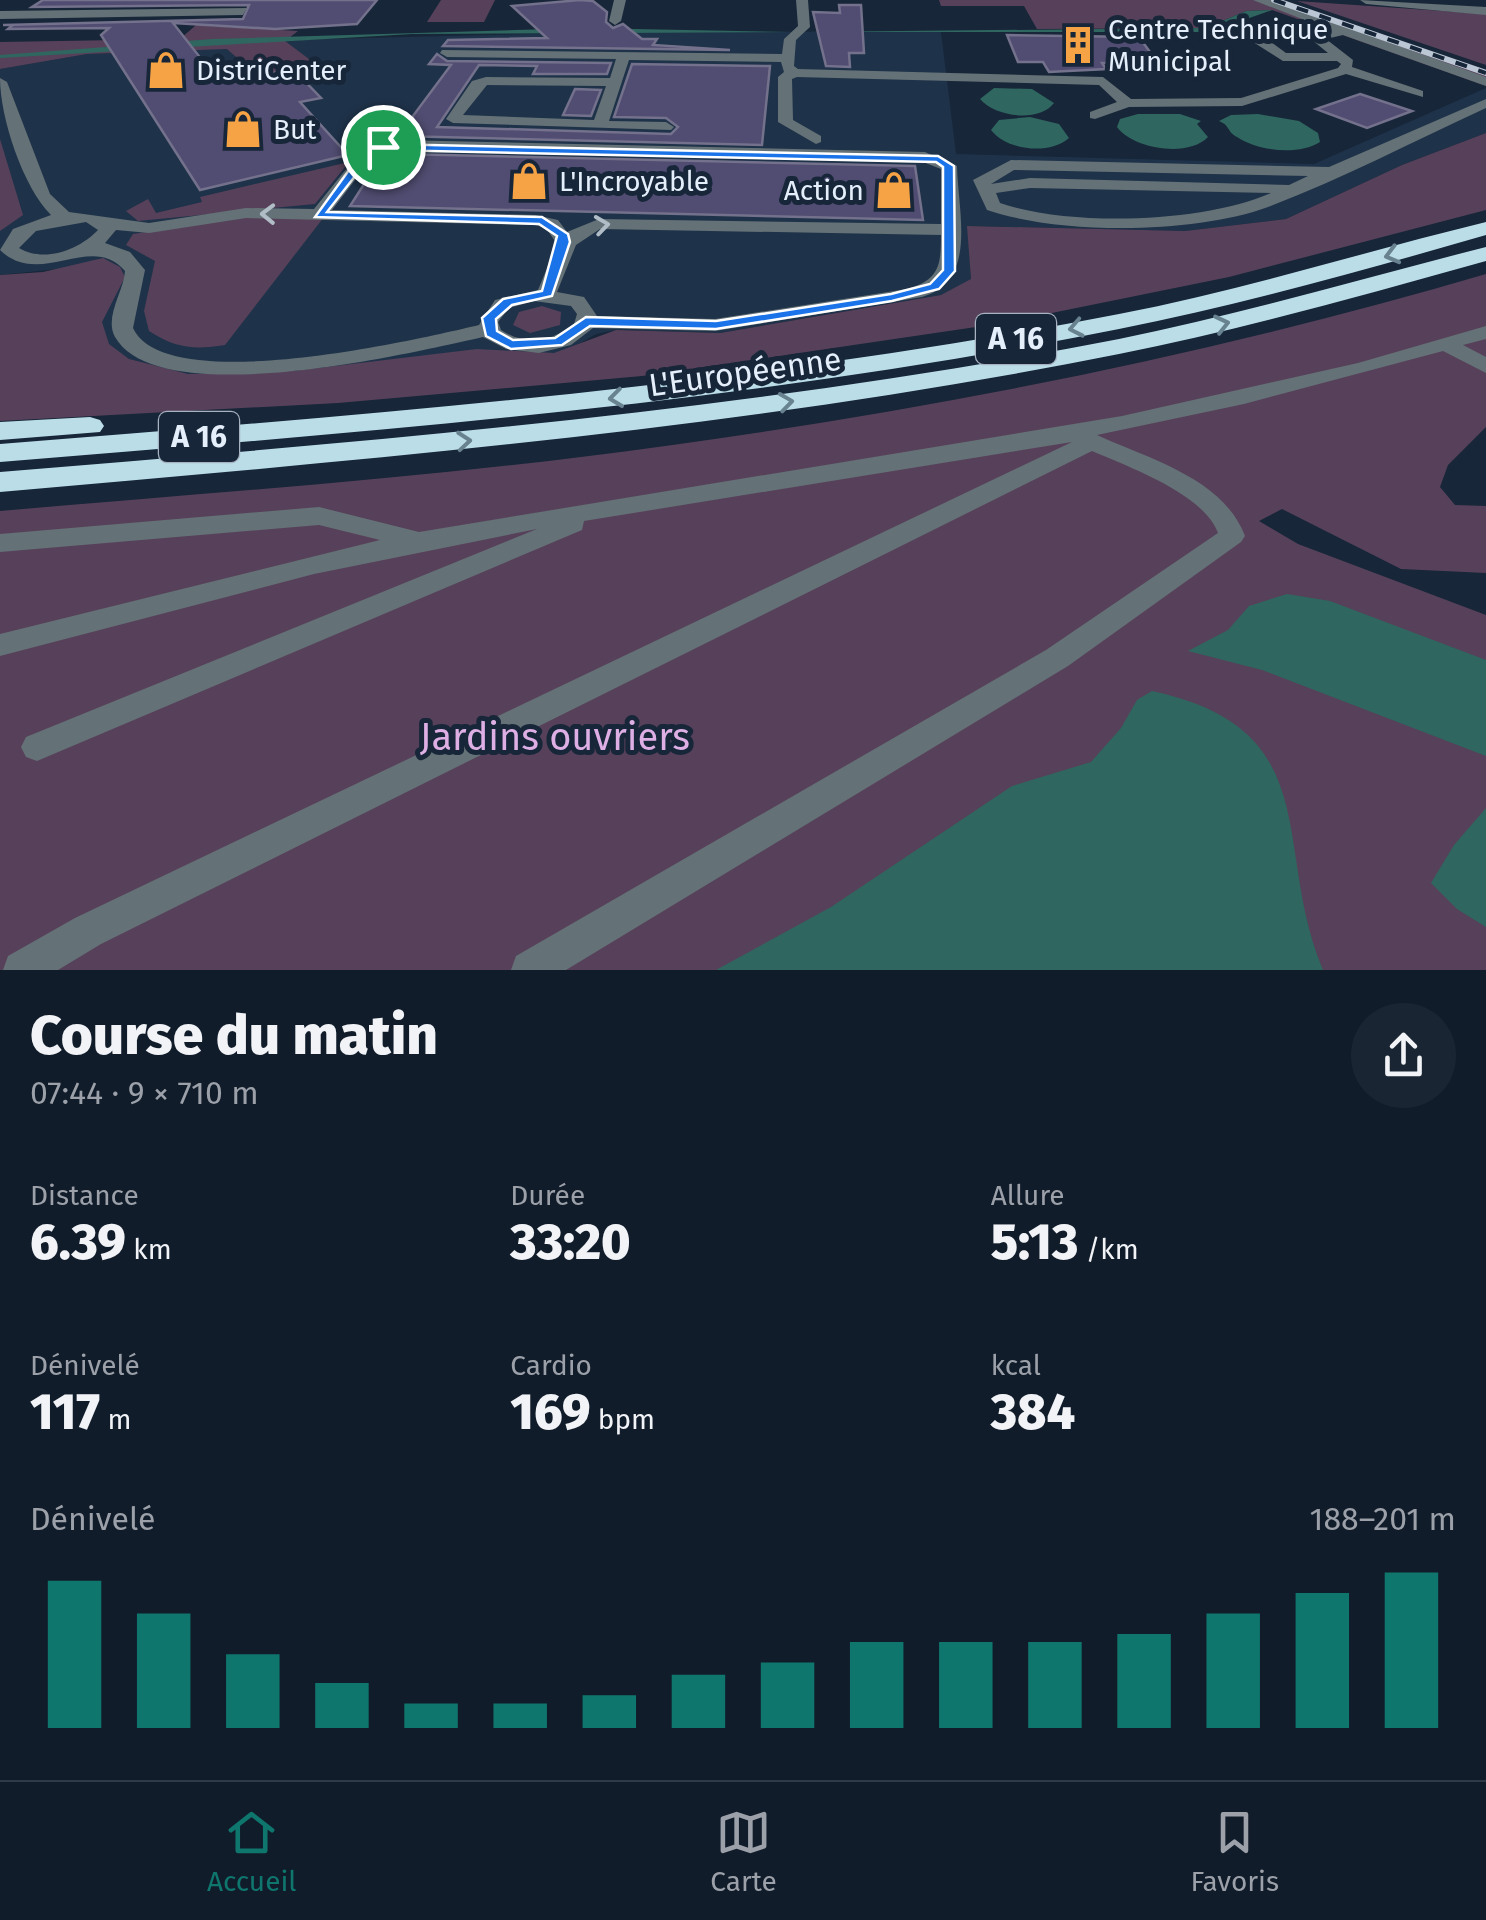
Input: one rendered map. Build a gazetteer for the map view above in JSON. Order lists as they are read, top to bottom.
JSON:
{
  "streets": {
    "highway": ["A 16", "L'Européenne"]
  },
  "parks": ["Jardins ouvriers"],
  "places": {
    "building": ["Centre Technique Municipal"],
    "shop": [
      "DistriCenter",
      "But",
      "L'Incroyable",
      "Action"
    ]
  },
  "page": {
    "heading": ["Course du matin", "07:44 · 9 × 710 m"],
    "stats": [
      ["Distance", "6.39 km"],
      ["Durée", "33:20"],
      ["Allure", "5:13 /km"],
      ["Dénivelé", "117 m"],
      ["Cardio", "169 bpm"],
      ["kcal", "384"]
    ],
    "chart": ["Dénivelé", "188–201 m"],
    "tabs": ["Accueil", "Carte", "Favoris"]
  }
}
